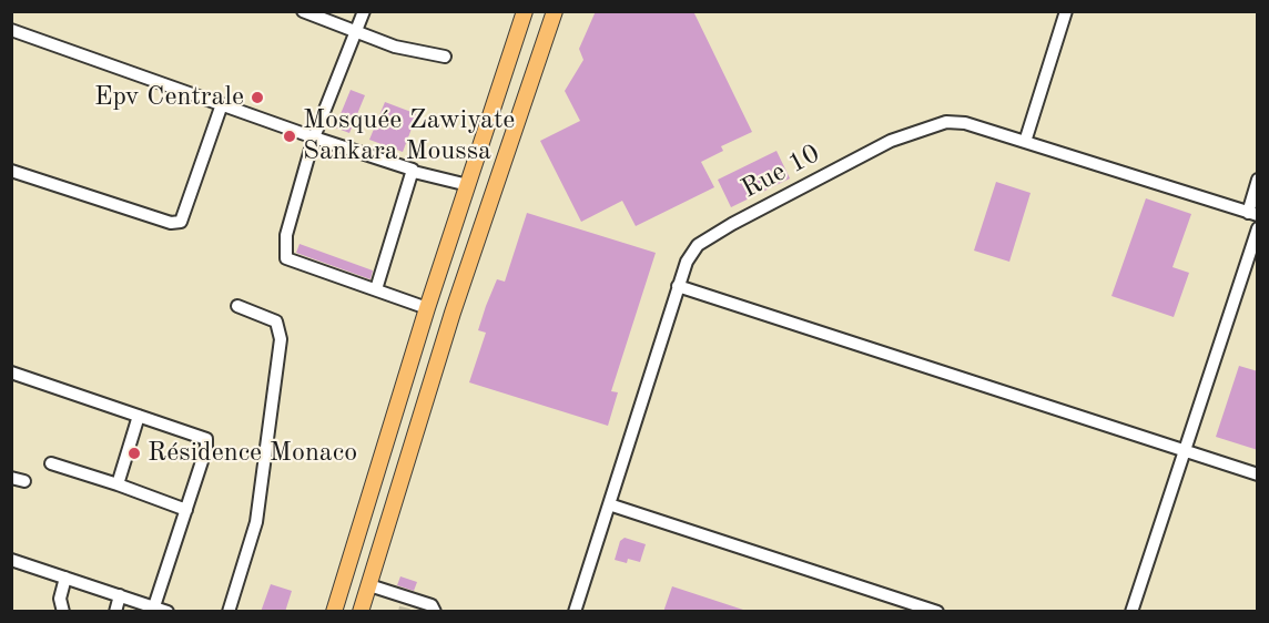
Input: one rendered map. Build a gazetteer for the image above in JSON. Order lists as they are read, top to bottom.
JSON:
{
  "streets": {
    "street": ["Rue 10"]
  },
  "places": ["Epv Centrale", "Mosquée Zawiyate Sankara Moussa", "Résidence Monaco"]
}
